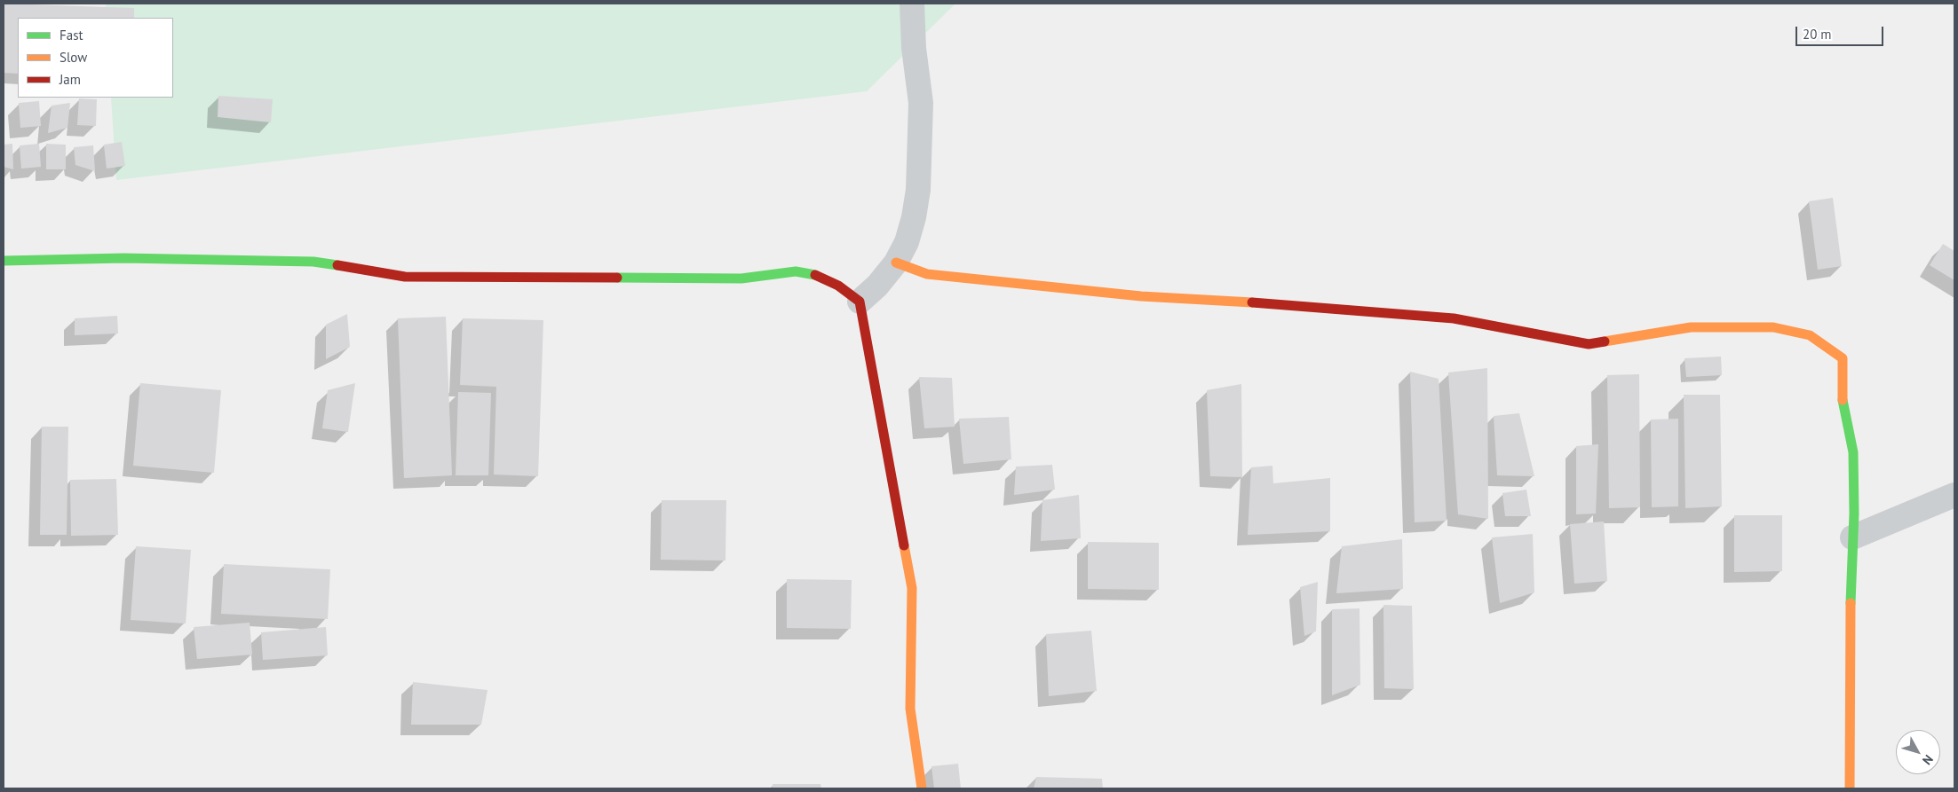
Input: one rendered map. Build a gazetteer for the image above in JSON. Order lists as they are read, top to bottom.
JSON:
{
  "legend": ["Fast", "Slow", "Jam"],
  "scale_bar": "20 m",
  "north": "bottom right"
}
